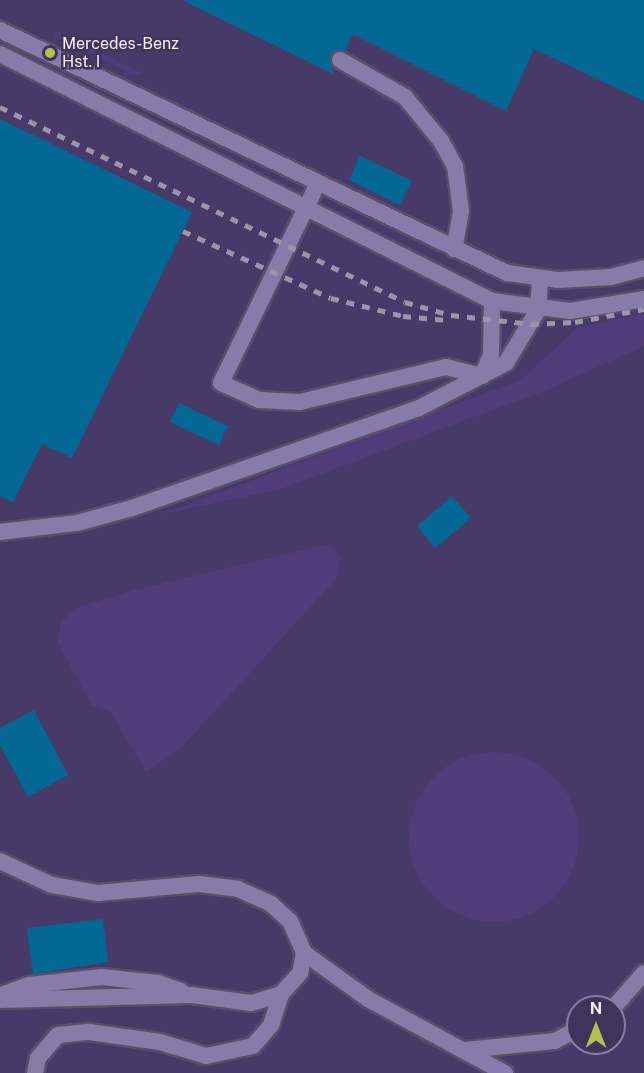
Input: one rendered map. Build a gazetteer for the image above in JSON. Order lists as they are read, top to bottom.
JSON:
{
  "places": ["Mercedes-Benz Hst. I"],
  "north": "top"
}
